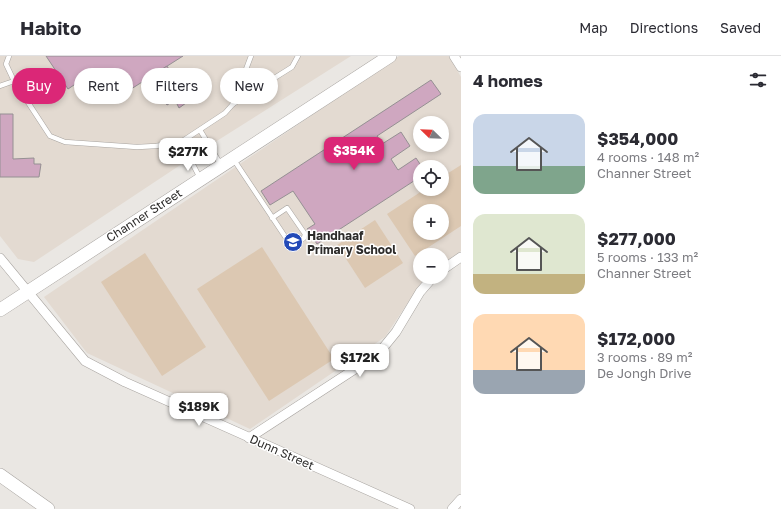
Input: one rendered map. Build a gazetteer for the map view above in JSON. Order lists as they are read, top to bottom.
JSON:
{
  "streets": {
    "street": ["Channer Street", "Dunn Street"]
  },
  "crossings": [
    ["Channer Street", "Dunn Street"]
  ],
  "places": {
    "school or university": ["Handhaaf Primary School"]
  },
  "north": "top left",
  "page": {
    "header": "Habito",
    "nav": ["Map", "Directions", "Saved"],
    "heading": "4 homes",
    "chip": [
      "Buy",
      "Rent",
      "Filters",
      "New"
    ],
    "list": [
      {
        "name": "$354,000",
        "note": "4 rooms · 148 m² · Channer Street"
      },
      {
        "name": "$277,000",
        "note": "5 rooms · 133 m² · Channer Street"
      },
      {
        "name": "$172,000",
        "note": "3 rooms · 89 m² · De Jongh Drive"
      }
    ],
    "map_buttons": ["+", "−"],
    "price": [
      "$354K",
      "$277K",
      "$172K",
      "$189K"
    ]
  }
}
